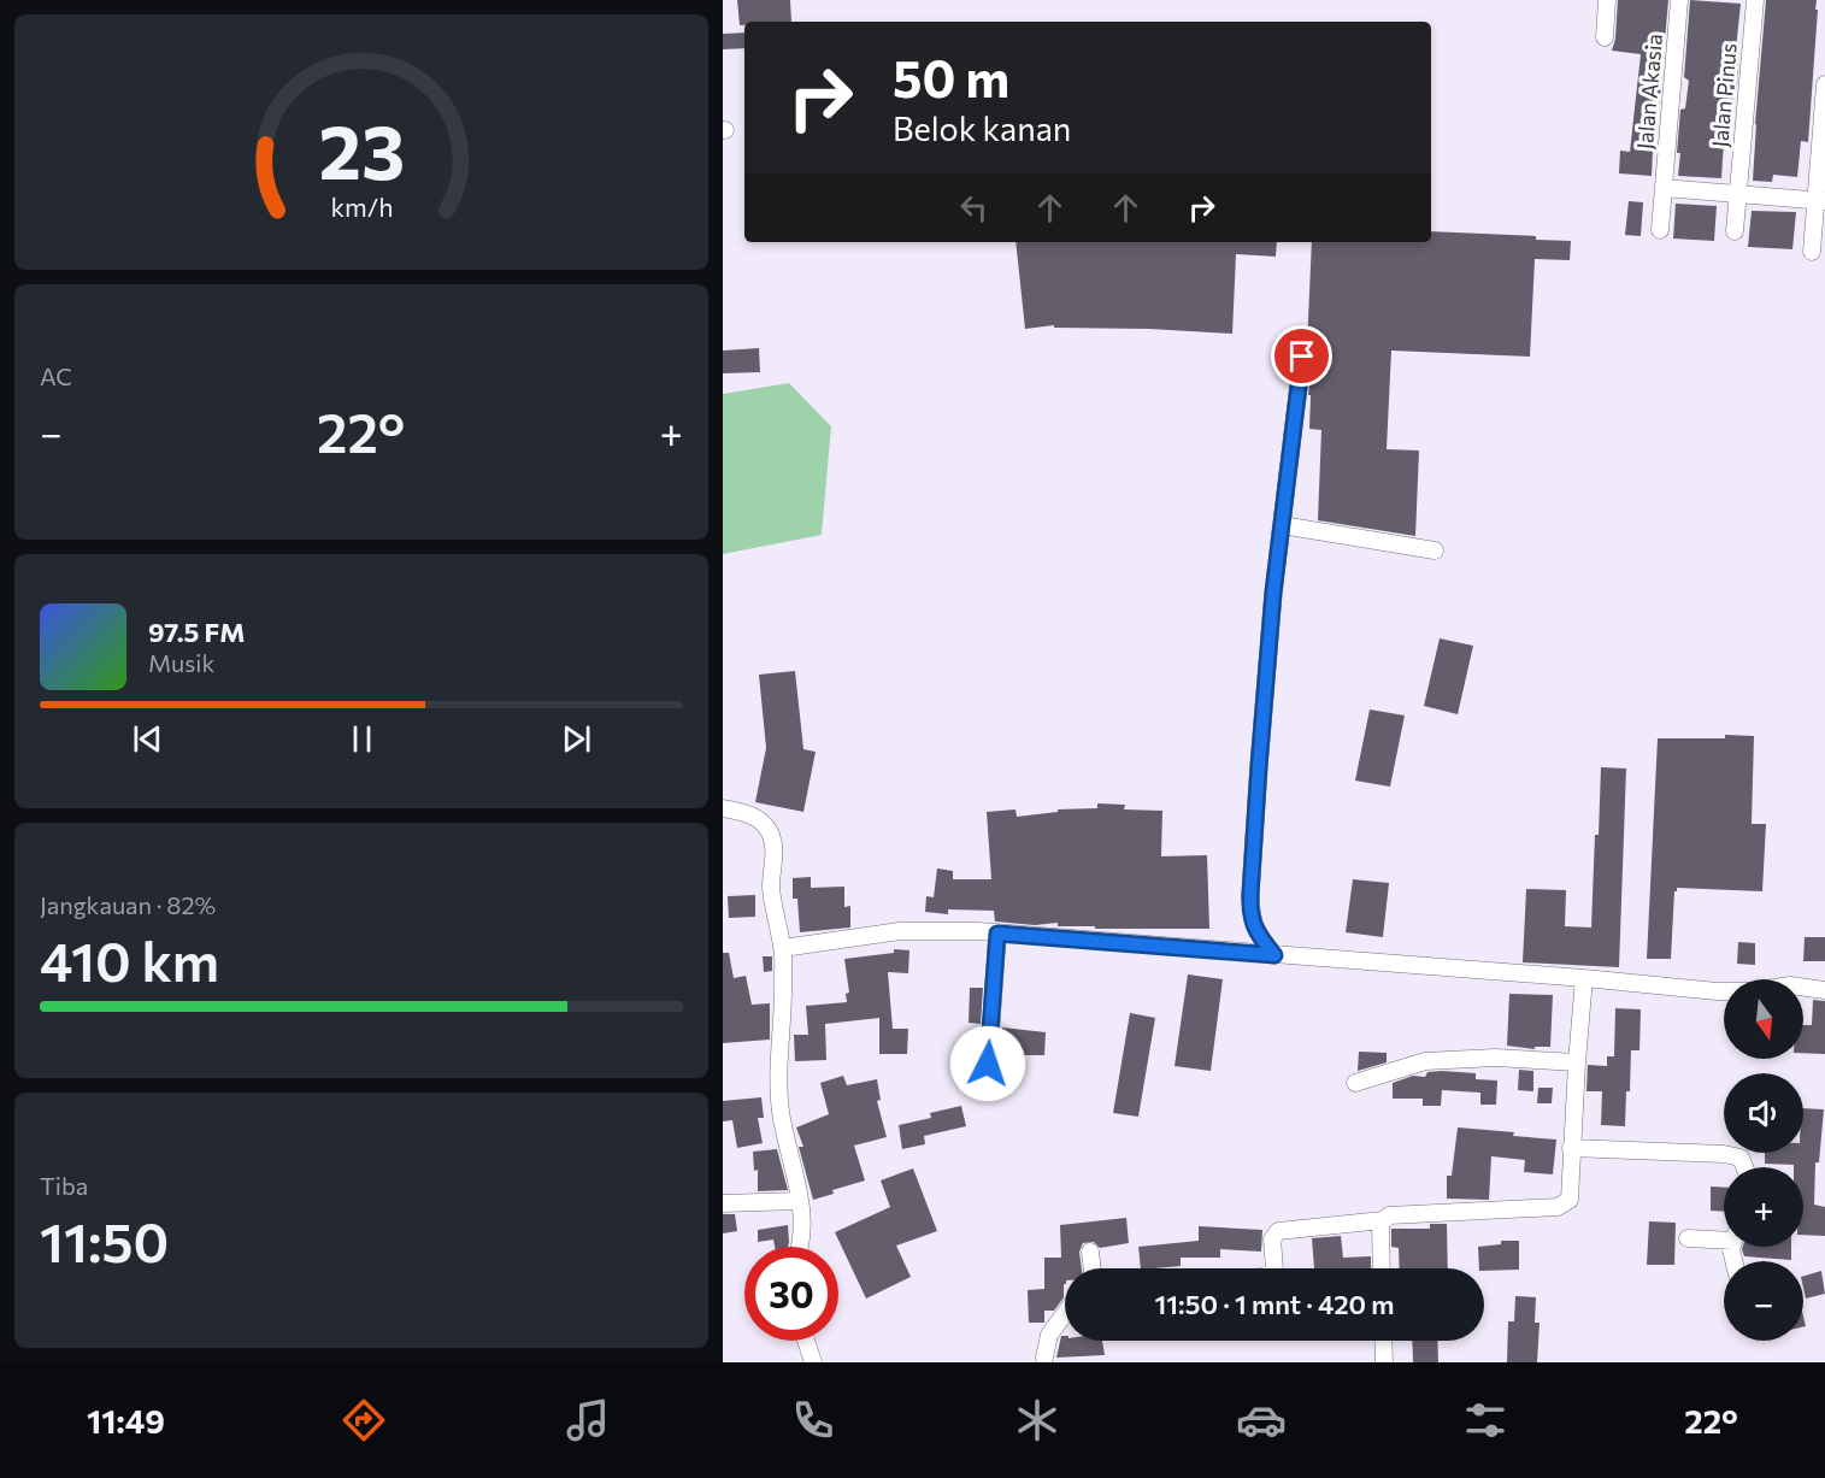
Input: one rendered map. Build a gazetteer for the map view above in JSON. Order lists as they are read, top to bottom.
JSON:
{
  "streets": {
    "street": ["Jalan Akasia", "Jalan Pinus"]
  },
  "north": "bottom",
  "page": {
    "turn": ["50 m", "Belok kanan"],
    "tile": [
      "AC",
      ["Jangkauan · 82%", "410 km"],
      ["Tiba", "11:50"]
    ],
    "heat": ["−", "22°", "+"],
    "song": ["97.5 FM", "Musik"],
    "map_buttons": ["+", "−"],
    "limit": "30",
    "trip": "11:50 · 1 mnt · 420 m",
    "tabs": ["11:49", "22°"],
    "gauge": ["23", "km/h"]
  }
}
